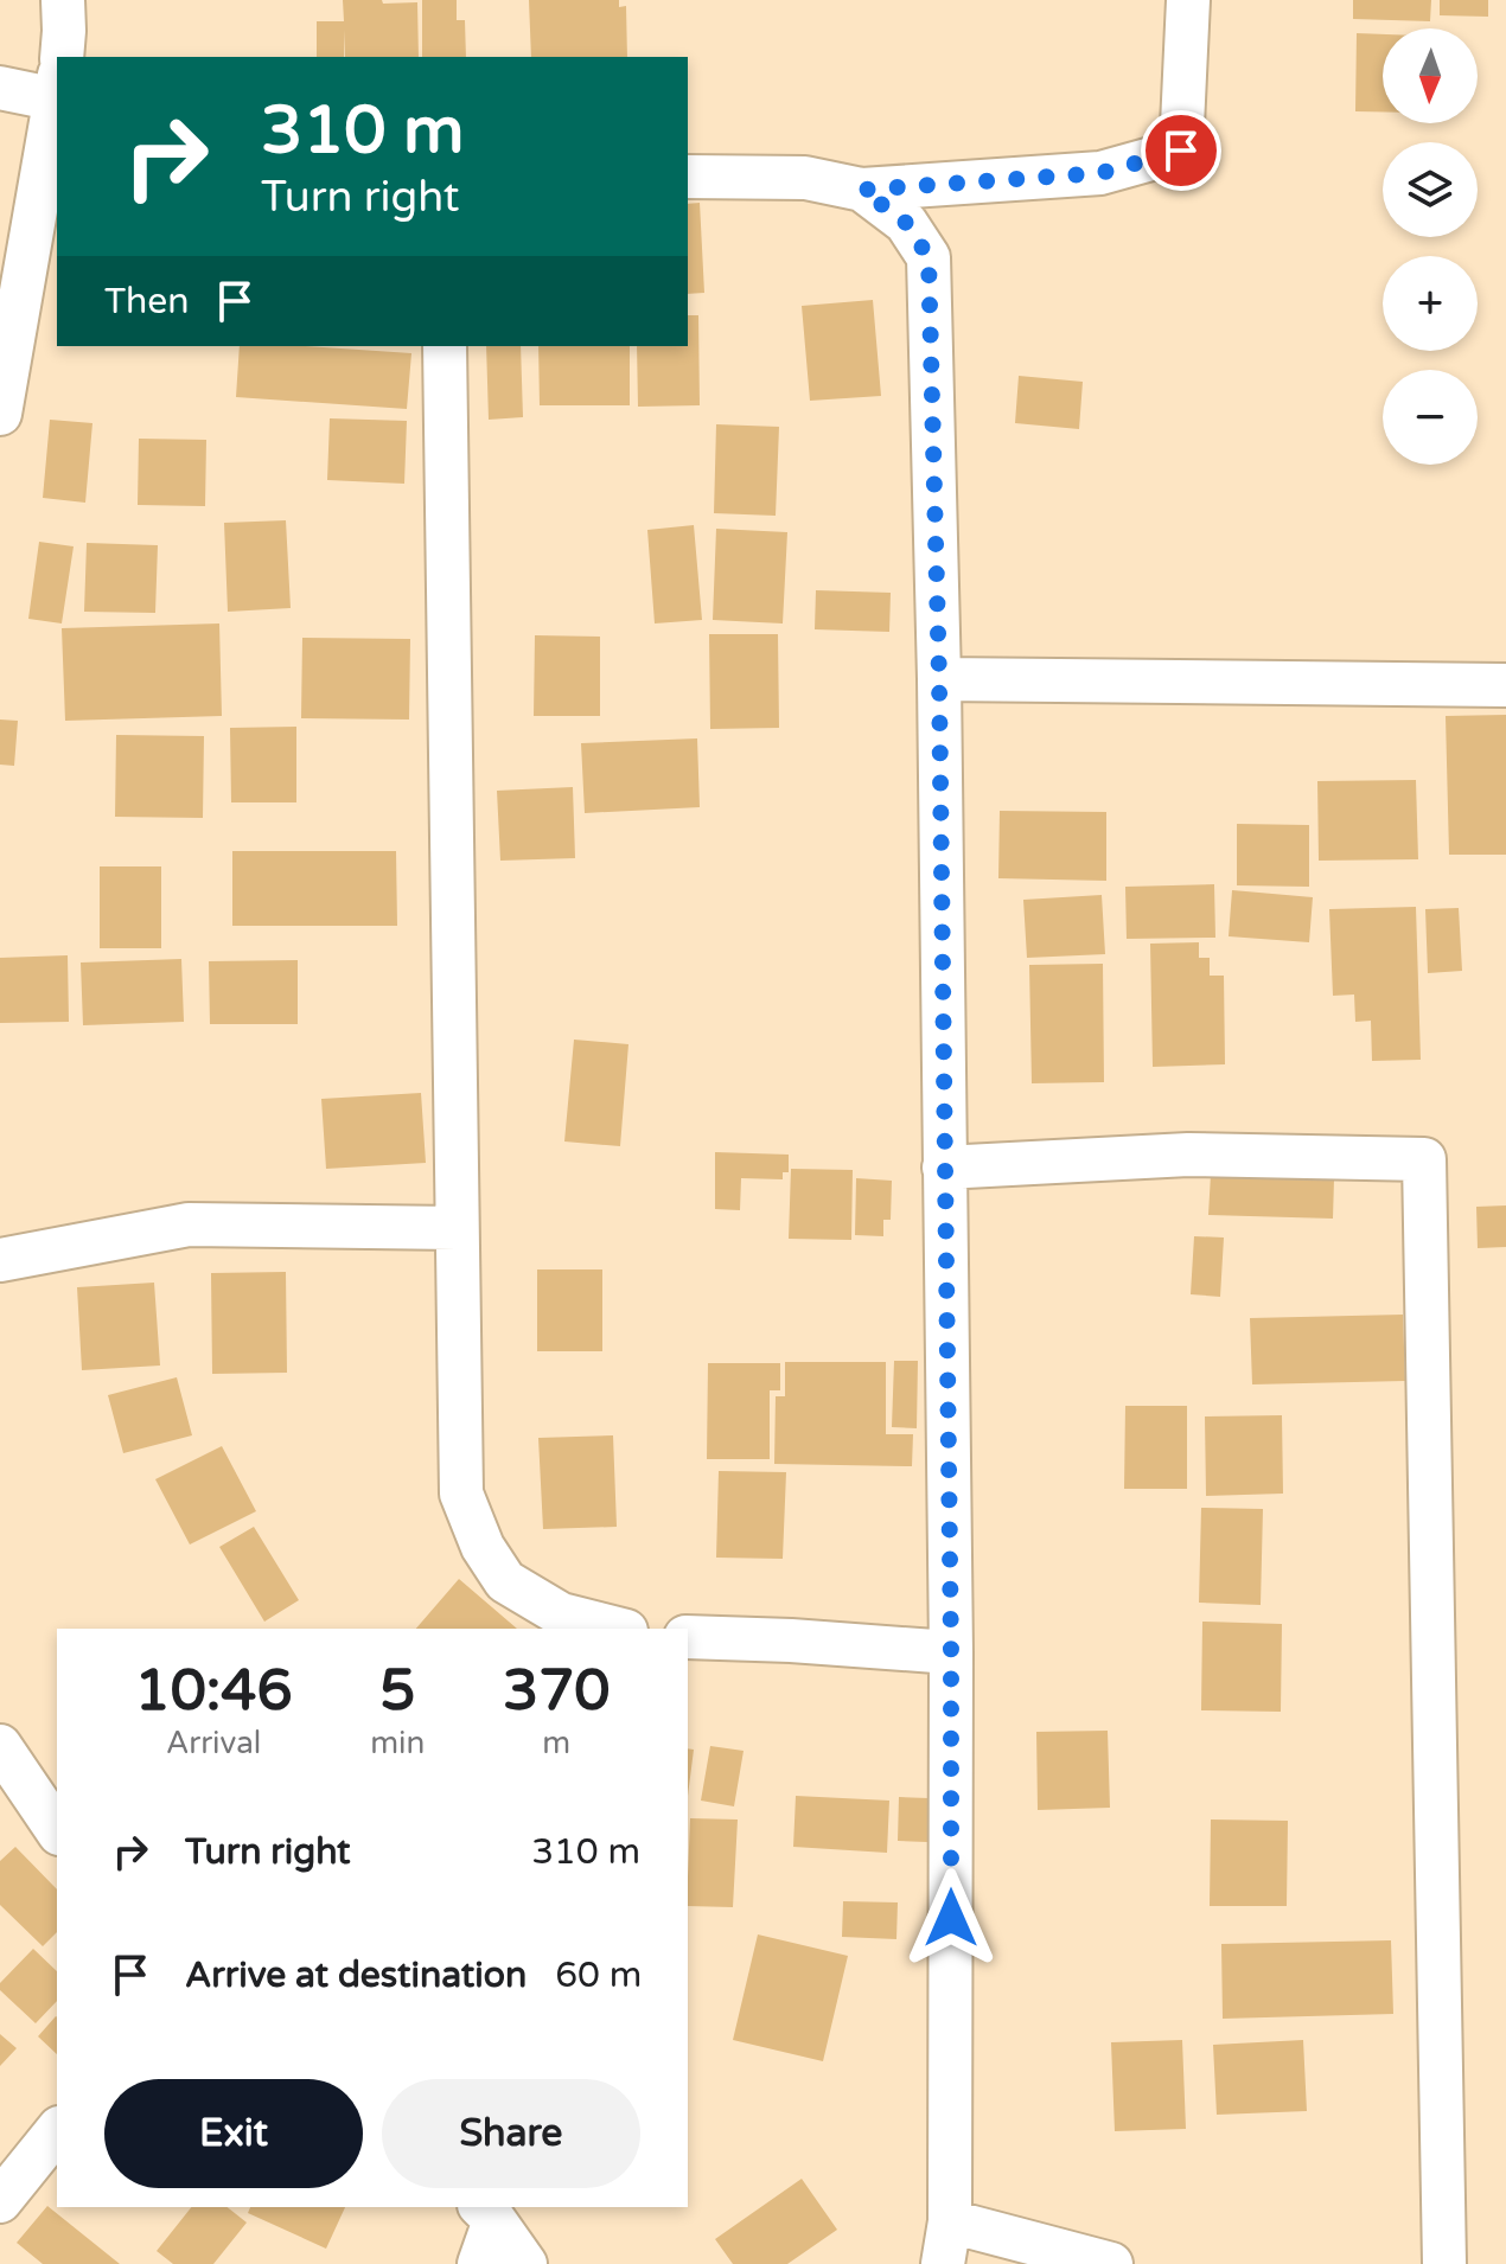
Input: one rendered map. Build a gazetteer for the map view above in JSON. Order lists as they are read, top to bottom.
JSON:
{
  "north": "bottom",
  "page": {
    "map_buttons": ["+", "−"],
    "turn": ["310 m", "Turn right"],
    "then": "Then",
    "eta": [
      "10:46",
      "Arrival",
      "5",
      "min",
      "370",
      "m"
    ],
    "list": [
      {
        "name": "Turn right",
        "value": "310 m"
      },
      {
        "name": "Arrive at destination",
        "value": "60 m"
      }
    ],
    "buttons": ["Exit", "Share"]
  }
}
